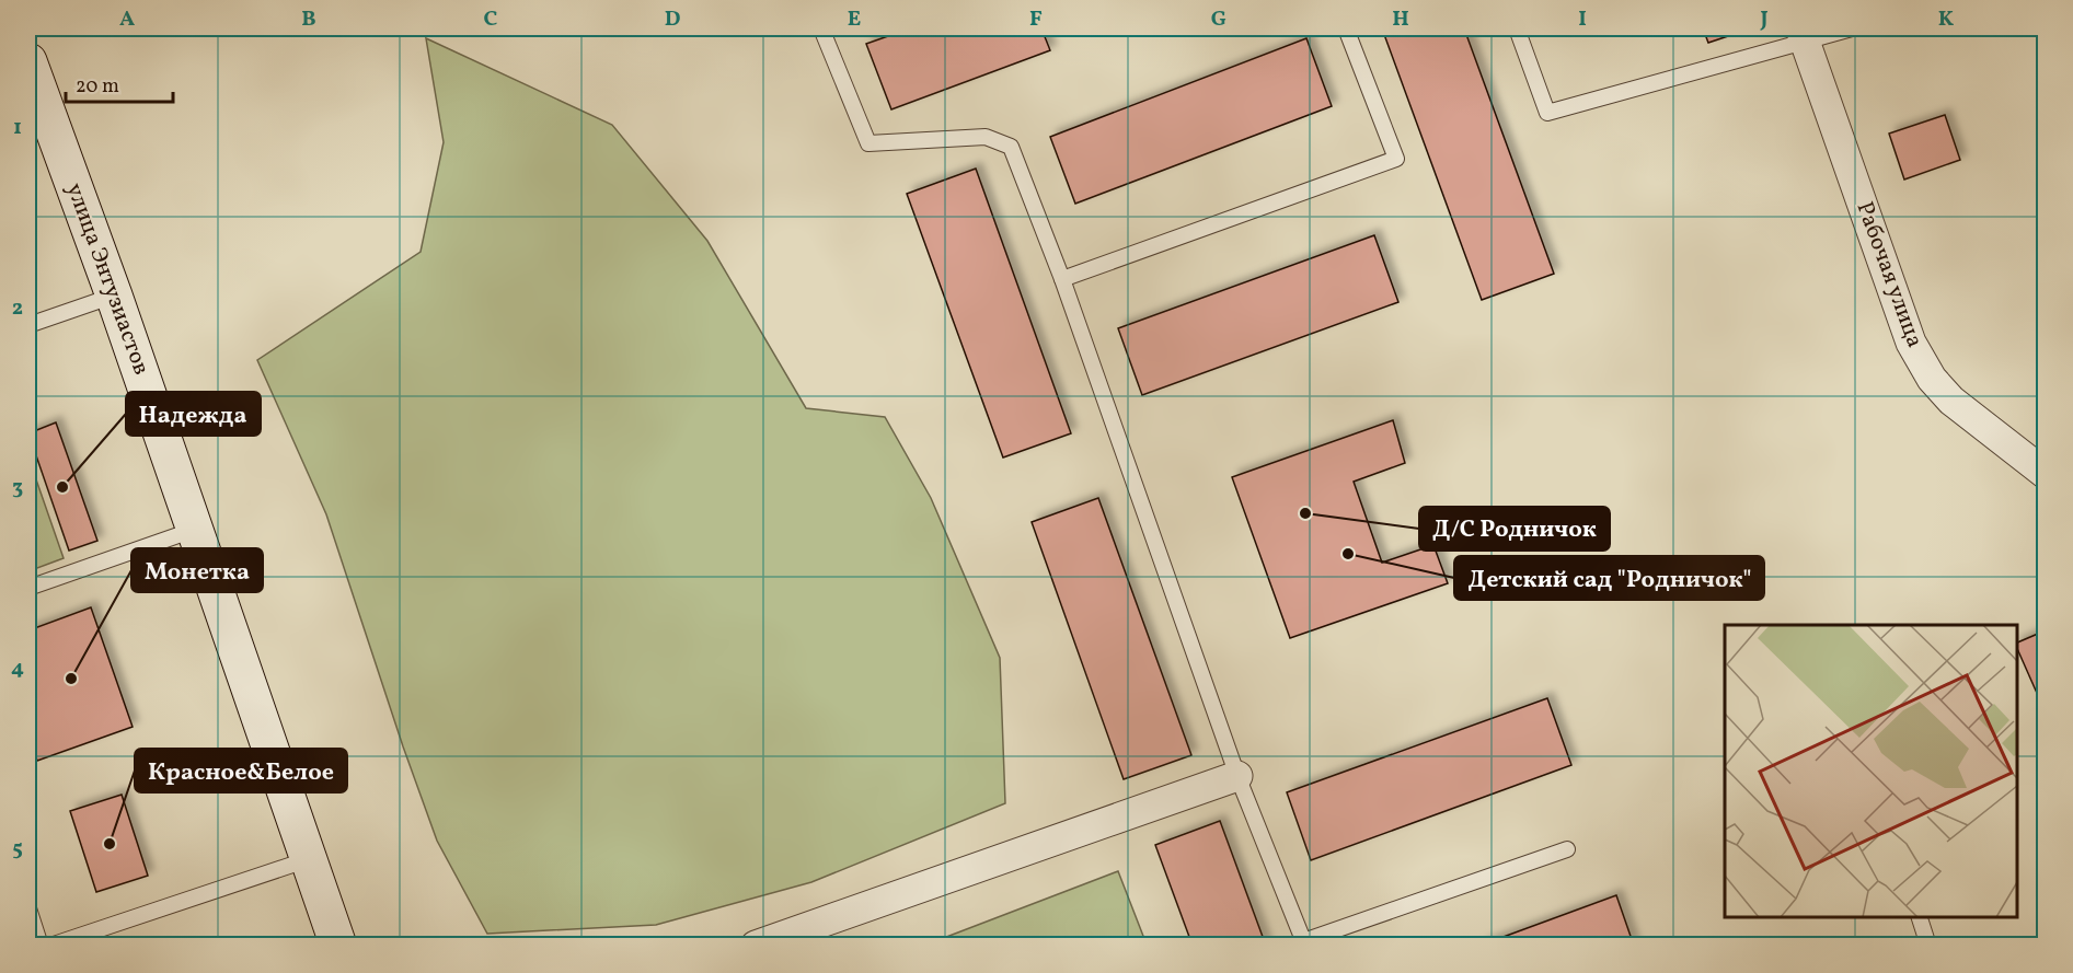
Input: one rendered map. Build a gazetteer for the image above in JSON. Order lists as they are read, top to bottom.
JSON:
{
  "streets": {
    "street": ["Рабочая улица", "улица Энтузиастов"]
  },
  "places": [
    "Надежда",
    "Д/С Родничок",
    "Детский сад \"Родничок\"",
    "Монетка",
    "Красное&Белое"
  ],
  "scale_bar": "20 m",
  "grid": {
    "columns": [
      "A",
      "B",
      "C",
      "D",
      "E",
      "F",
      "G",
      "H",
      "I",
      "J",
      "K"
    ],
    "rows": [
      "1",
      "2",
      "3",
      "4",
      "5"
    ]
  }
}
